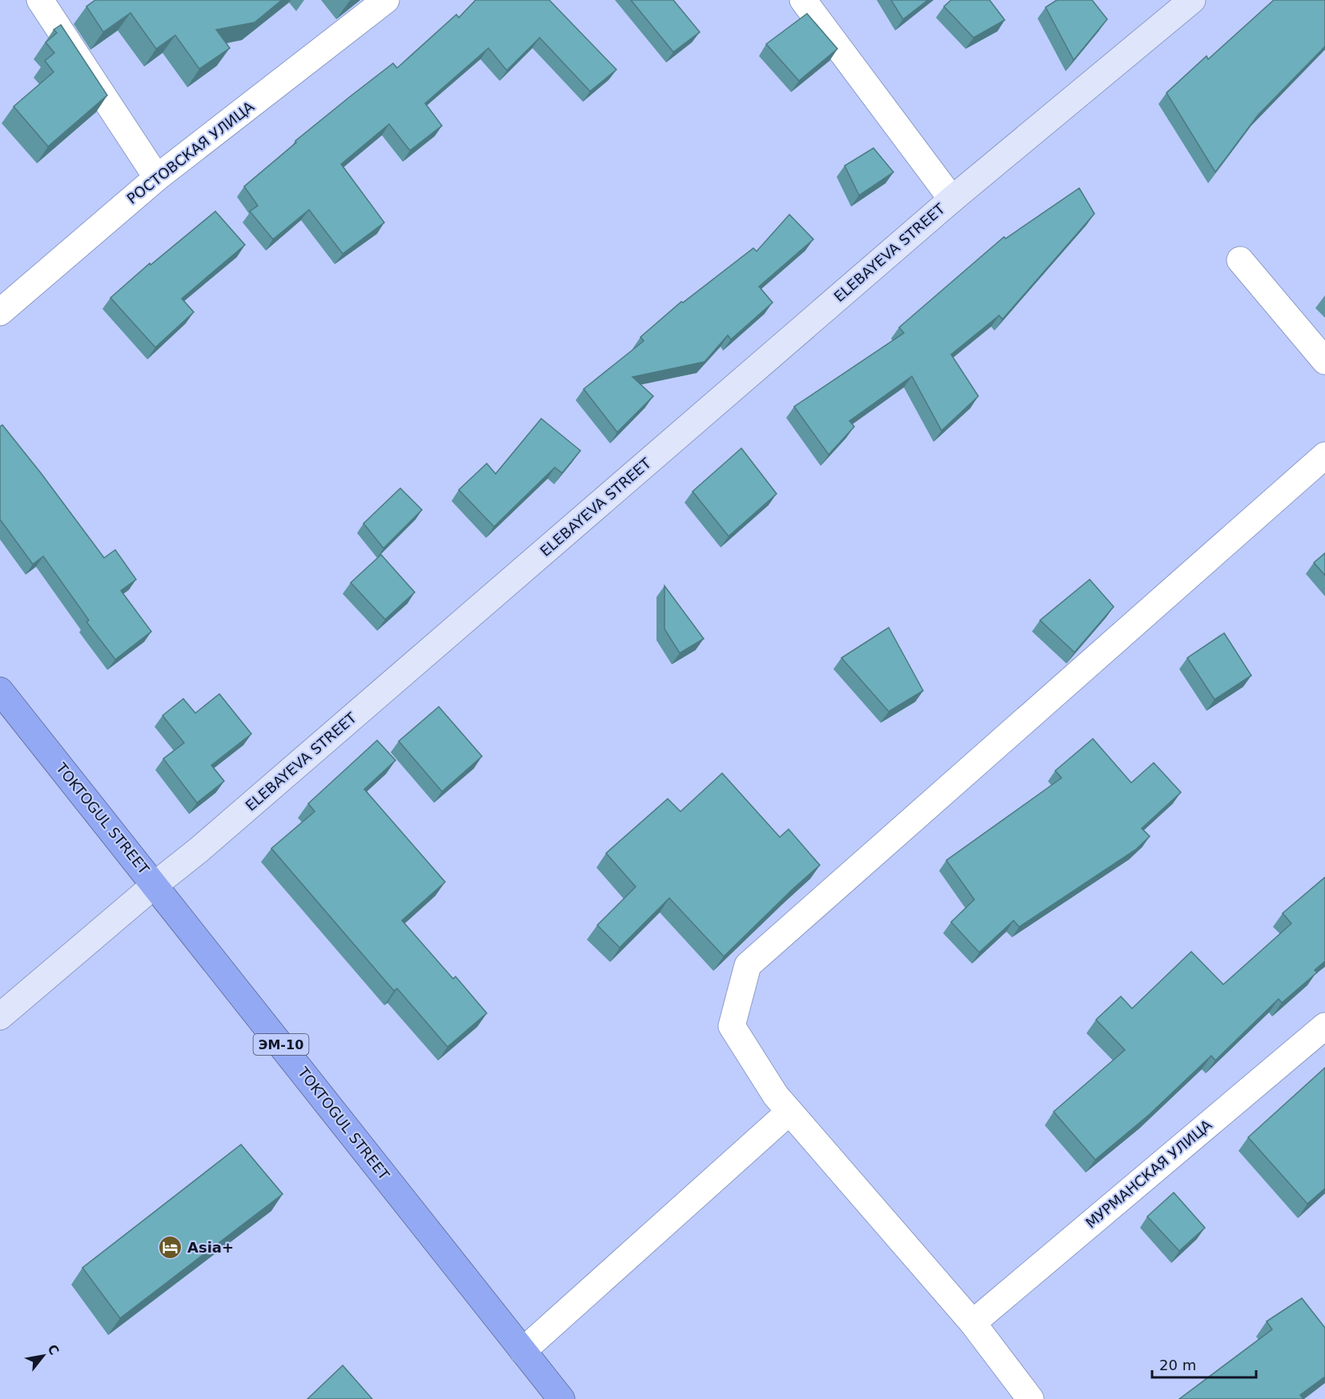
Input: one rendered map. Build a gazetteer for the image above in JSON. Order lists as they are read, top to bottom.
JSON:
{
  "streets": {
    "highway": ["TOKTOGUL STREET", "ЭМ-10"],
    "main road": ["ELEBAYEVA STREET"],
    "street": ["РОСТОВСКАЯ УЛИЦА", "МУРМАНСКАЯ УЛИЦА"]
  },
  "crossings": [
    ["ELEBAYEVA STREET", "TOKTOGUL STREET"]
  ],
  "places": {
    "hotel": ["Asia+"]
  },
  "scale_bar": "20 m",
  "north": "top right"
}
